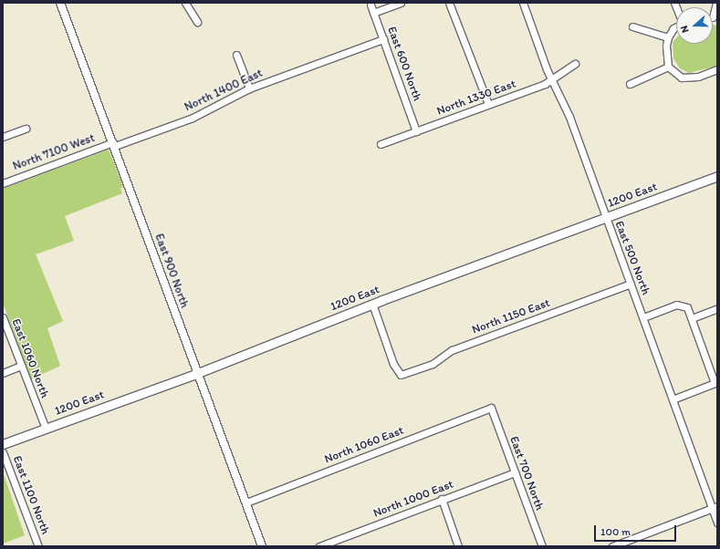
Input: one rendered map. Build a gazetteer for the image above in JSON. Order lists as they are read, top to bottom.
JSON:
{
  "streets": {
    "main road": ["1200 East"],
    "street": [
      "East 600 North",
      "North 1400 East",
      "North 1330 East",
      "North 7100 West",
      "East 500 North",
      "East 900 North",
      "North 1150 East",
      "East 1060 North",
      "North 1060 East",
      "East 700 North",
      "East 1100 North",
      "North 1000 East"
    ]
  },
  "crossings": [
    ["East 600 North", "North 1400 East"],
    ["East 600 North", "North 1330 East"],
    ["North 1400 East", "North 7100 West"],
    ["North 1400 East", "East 900 North"],
    ["North 1330 East", "East 500 North"],
    ["North 7100 West", "East 900 North"],
    ["1200 East", "East 500 North"],
    ["1200 East", "East 900 North"],
    ["1200 East", "North 1150 East"],
    ["1200 East", "East 1060 North"],
    ["East 500 North", "North 1150 East"],
    ["East 900 North", "North 1060 East"],
    ["North 1060 East", "East 700 North"],
    ["East 700 North", "North 1000 East"]
  ],
  "scale_bar": "100 m",
  "north": "left"
}
